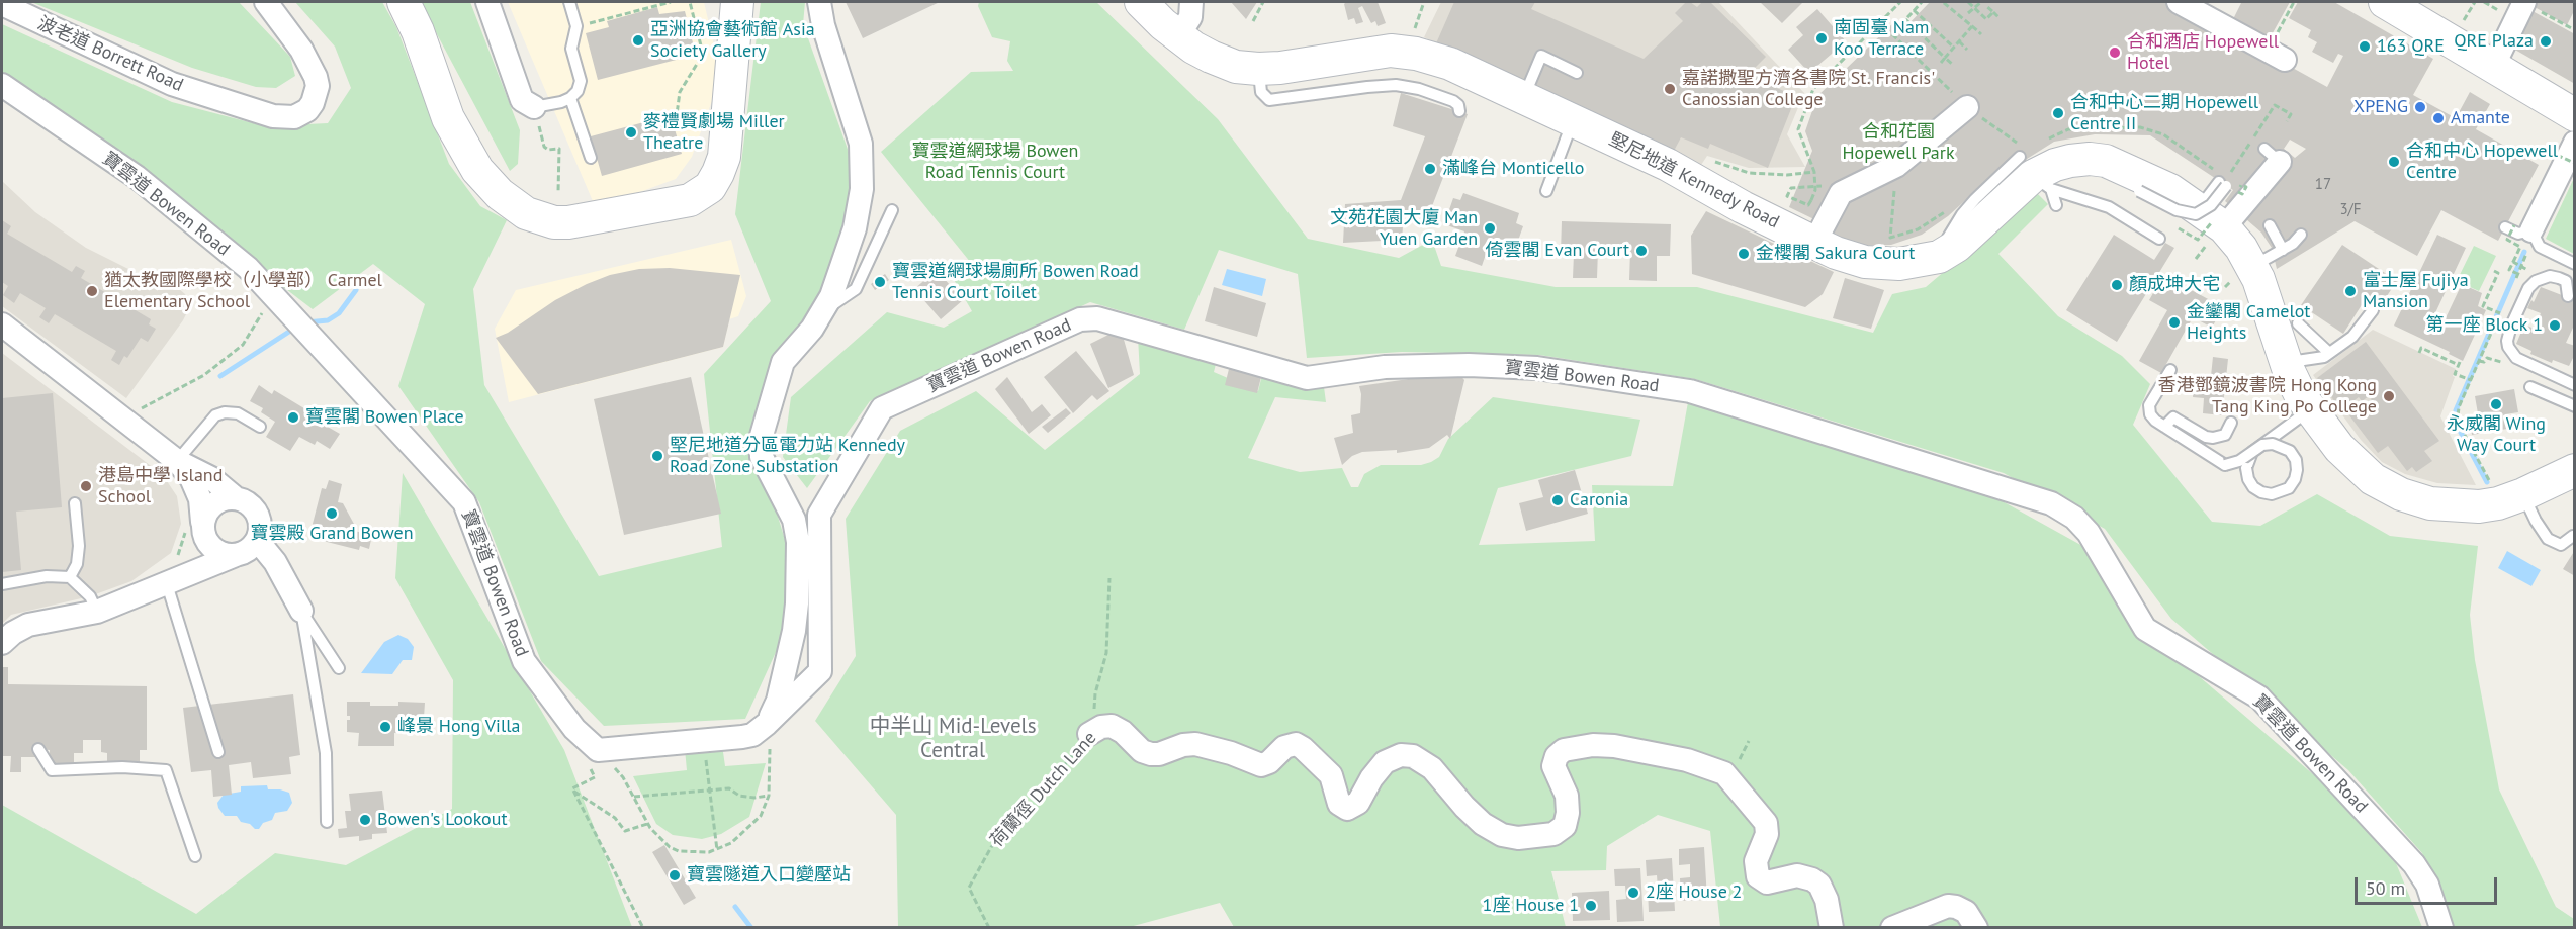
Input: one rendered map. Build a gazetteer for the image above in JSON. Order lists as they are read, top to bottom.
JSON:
{
  "streets": {
    "street": [
      "波老道 Borrett Road",
      "堅尼地道 Kennedy Road",
      "寶雲道 Bowen Road",
      "荷蘭徑 Dutch Lane"
    ]
  },
  "districts": ["中半山 Mid-Levels Central"],
  "parks": ["合和花園 Hopewell Park", "寶雲道網球場 Bowen Road Tennis Court"],
  "places": [
    "南固臺 Nam Koo Terrace",
    "亞洲協會藝術館 Asia Society Gallery",
    "QRE Plaza",
    "163 QRE",
    "合和酒店 Hopewell Hotel",
    "嘉諾撒聖方濟各書院 St. Francis' Canossian College",
    "XPENG",
    "合和中心二期 Hopewell Centre II",
    "Amante",
    "麥禮賢劇場 Miller Theatre",
    "合和中心 Hopewell Centre",
    "滿峰台 Monticello",
    "文苑花園大廈 Man Yuen Garden",
    "倚雲閣 Evan Court",
    "金櫻閣 Sakura Court",
    "寶雲道網球場廁所 Bowen Road Tennis Court Toilet",
    "顏成坤大宅",
    "猶太教國際學校（小學部） Carmel Elementary School",
    "富士屋 Fujiya Mansion",
    "金鑾閣 Camelot Heights",
    "第一座 Block 1",
    "香港鄧鏡波書院 Hong Kong Tang King Po College",
    "永威閣 Wing Way Court",
    "寶雲閣 Bowen Place",
    "堅尼地道分區電力站 Kennedy Road Zone Substation",
    "港島中學 Island School",
    "Caronia",
    "寶雲殿 Grand Bowen",
    "峰景 Hong Villa",
    "Bowen's Lookout",
    "寶雲隧道入口變壓站",
    "2座 House 2",
    "1座 House 1"
  ],
  "house_numbers": ["17", "3/F"],
  "scale_bar": "50 m"
}
